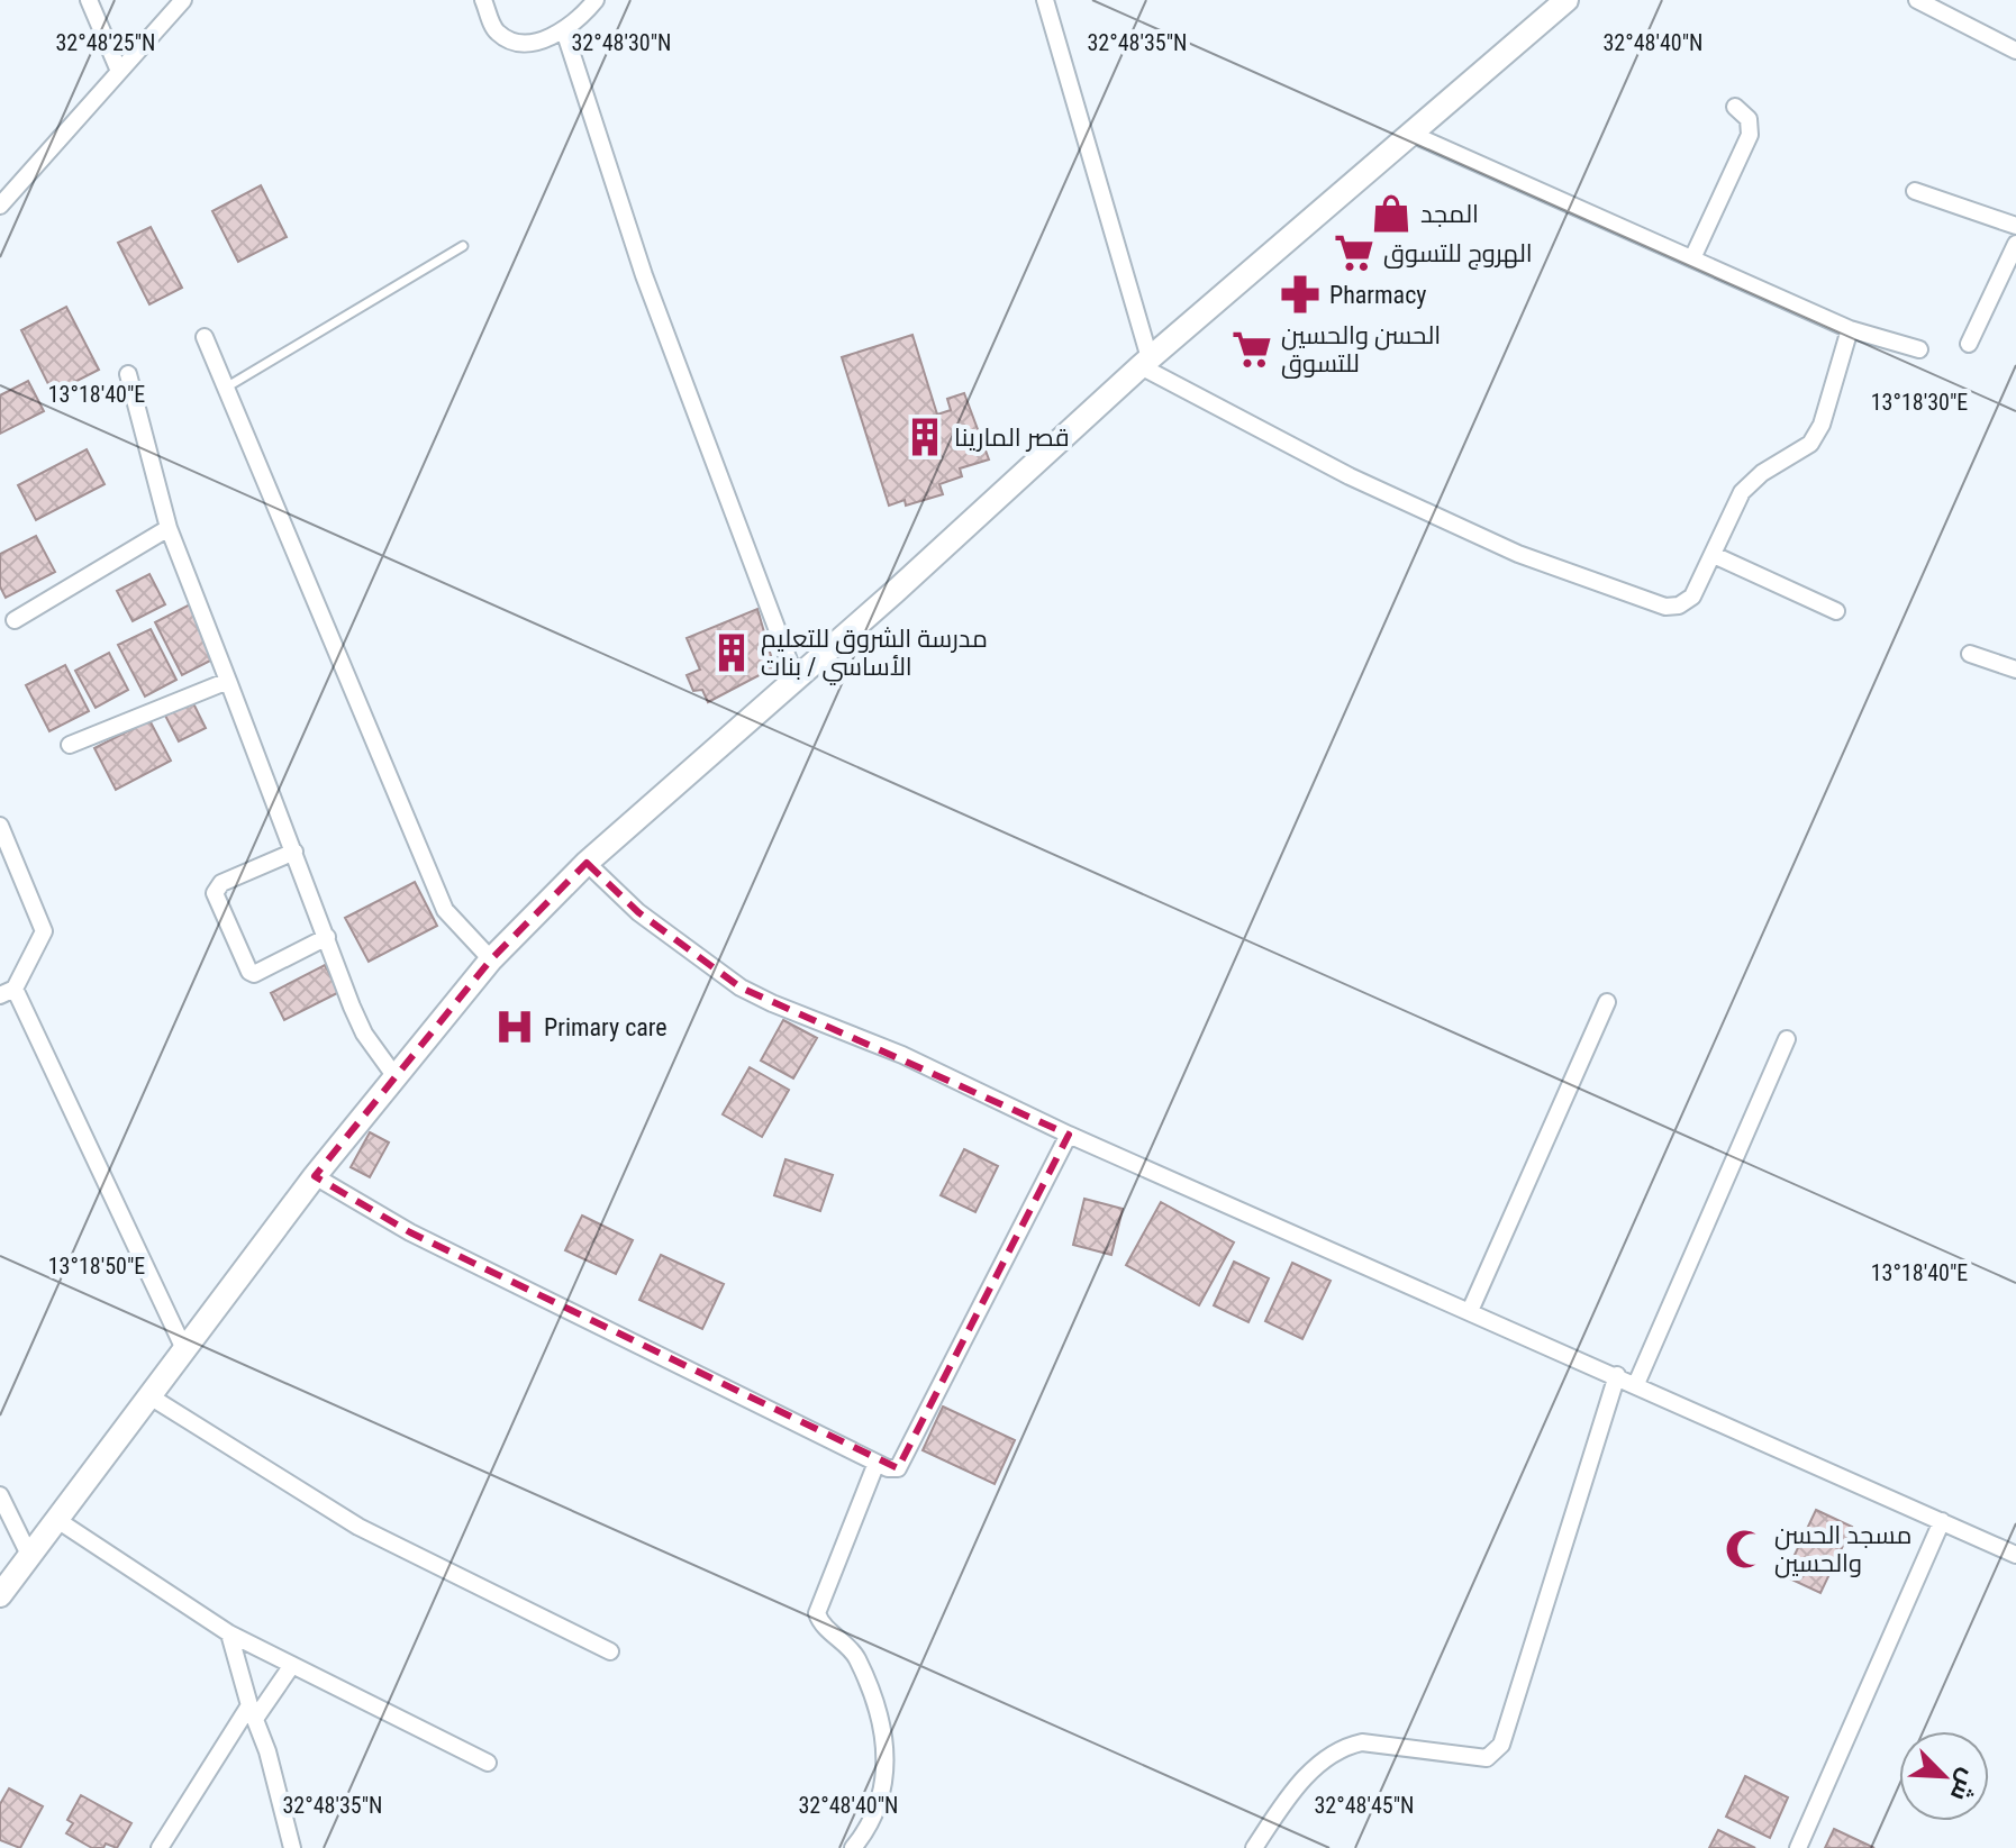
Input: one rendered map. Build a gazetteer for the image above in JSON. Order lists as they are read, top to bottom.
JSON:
{
  "places": {
    "shop": ["المجد"],
    "supermarket": ["الهروج للتسوق", "الحسن والحسين للتسوق"],
    "pharmacy": ["Pharmacy"],
    "building": ["قصر المارينا", "مدرسة الشروق للتعليم الأساسي / بنات"],
    "hospital": ["Primary care"],
    "mosque": ["مسجد الحسن والحسين"]
  },
  "north": "bottom right",
  "coordinates": [
    "32°48'30\"N",
    "32°48'35\"N",
    "32°48'40\"N",
    "32°48'25\"N",
    "13°18'40\"E",
    "13°18'30\"E",
    "13°18'50\"E",
    "32°48'45\"N"
  ]
}
